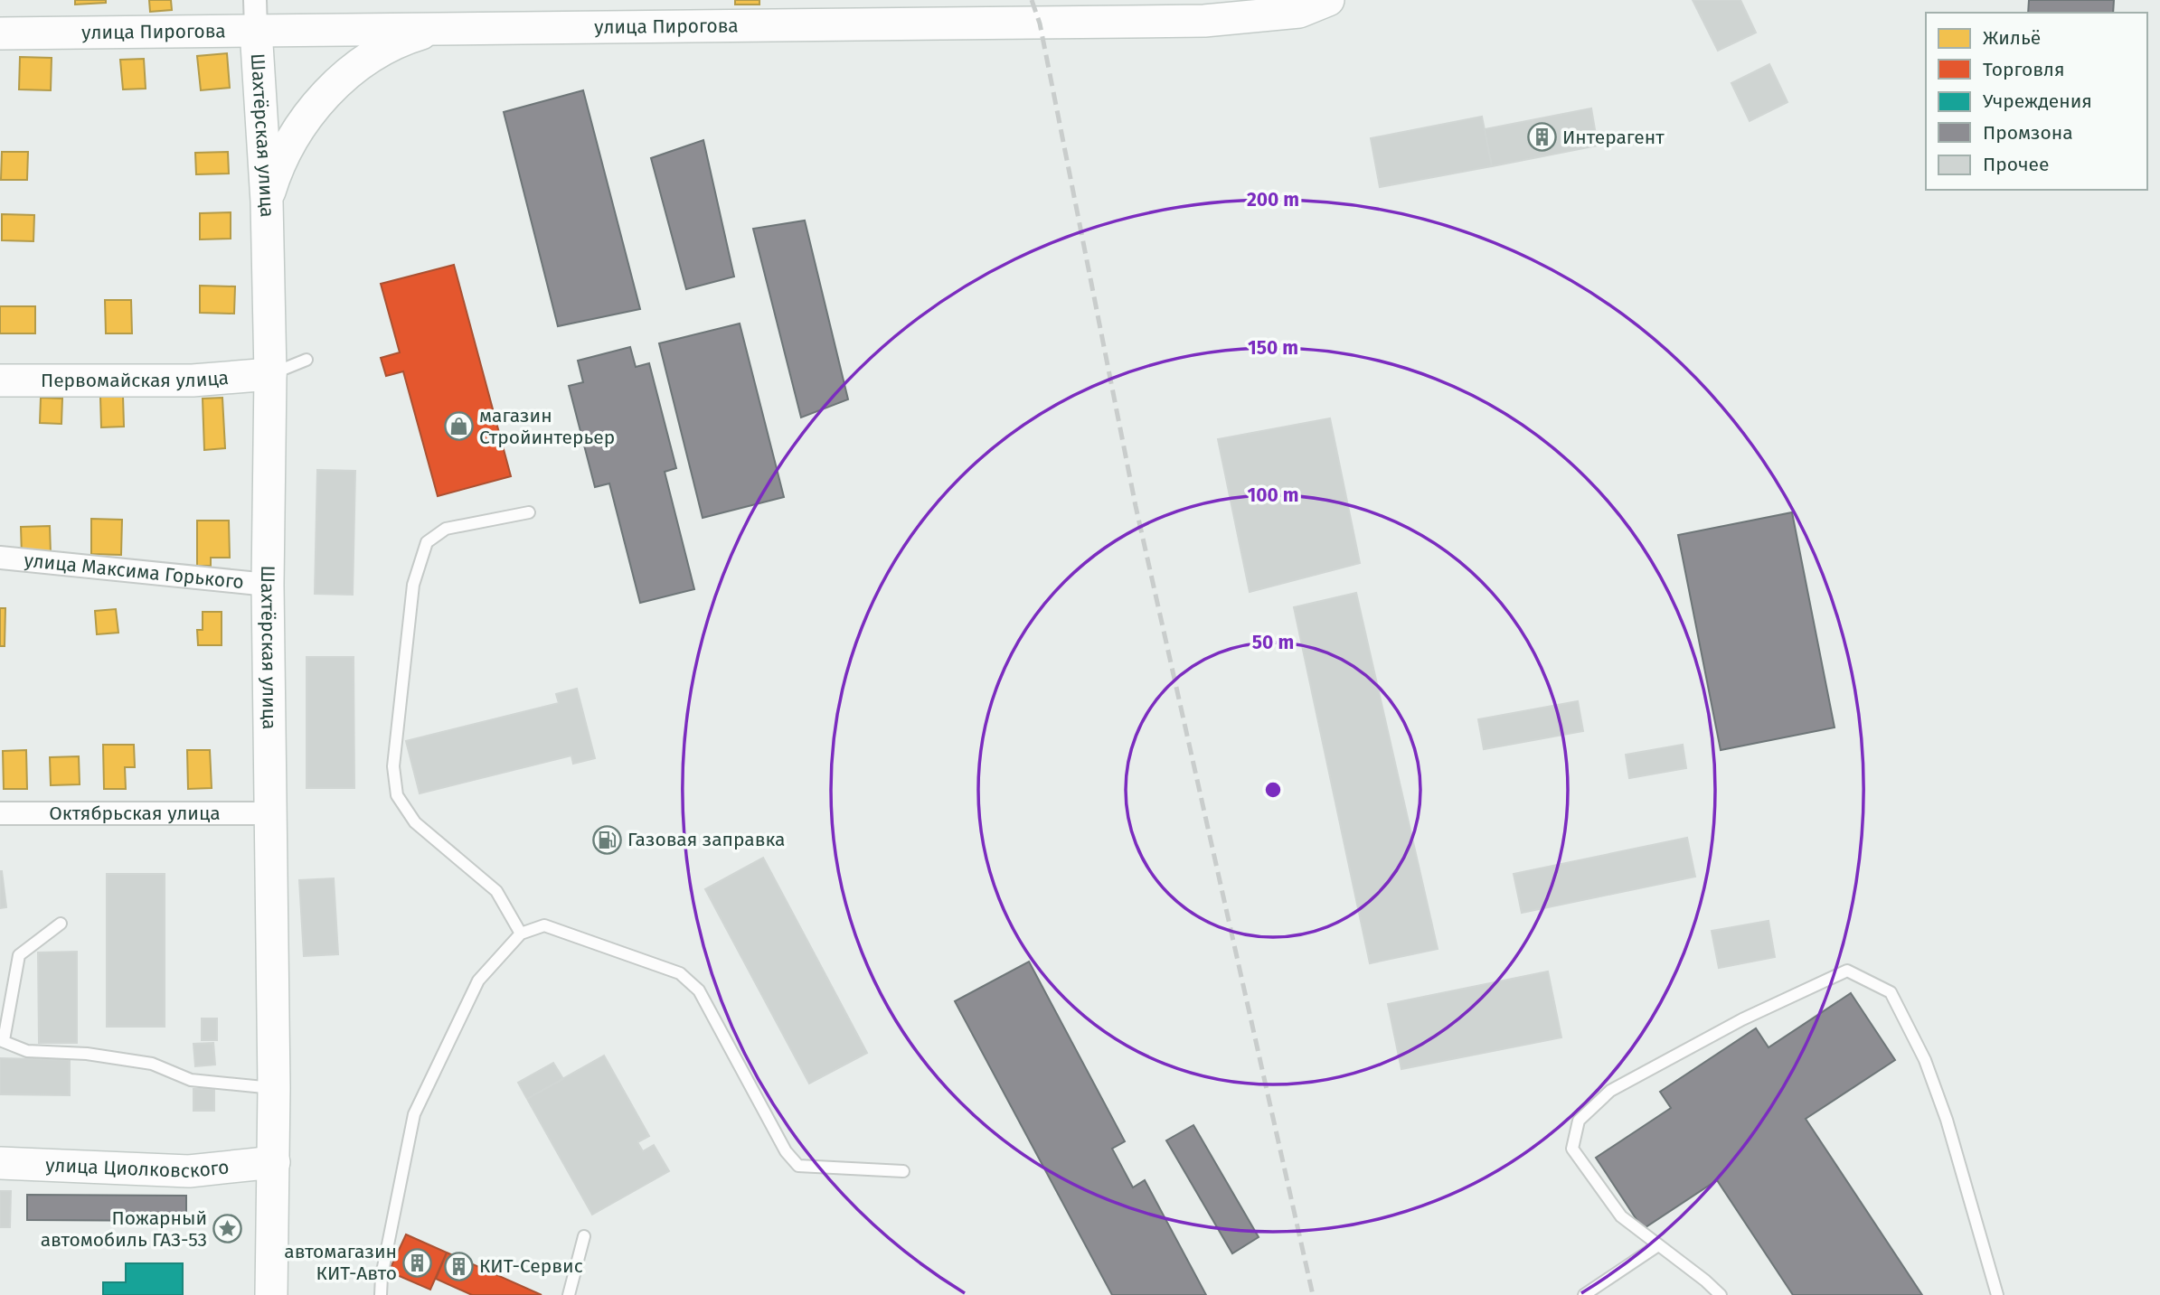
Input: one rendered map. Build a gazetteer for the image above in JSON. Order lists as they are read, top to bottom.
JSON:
{
  "streets": {
    "main road": [
      "улица Пирогова",
      "Шахтёрская улица",
      "Первомайская улица",
      "улица Циолковского"
    ],
    "street": ["улица Максима Горького", "Октябрьская улица"]
  },
  "crossings": [
    ["улица Пирогова", "Шахтёрская улица"],
    ["Шахтёрская улица", "Первомайская улица"],
    ["Шахтёрская улица", "улица Максима Горького"],
    ["Шахтёрская улица", "Октябрьская улица"],
    ["Шахтёрская улица", "улица Циолковского"]
  ],
  "places": {
    "building": ["Интерагент", "автомагазин КИТ-Авто", "КИТ-Сервис"],
    "shop": ["магазин Стройинтерьер"],
    "fuel station": ["Газовая заправка"],
    "place": ["Пожарный автомобиль ГАЗ-53"]
  },
  "legend": [
    "Жильё",
    "Торговля",
    "Учреждения",
    "Промзона",
    "Прочее"
  ],
  "rings": [
    "200 m",
    "150 m",
    "100 m",
    "50 m"
  ]
}
